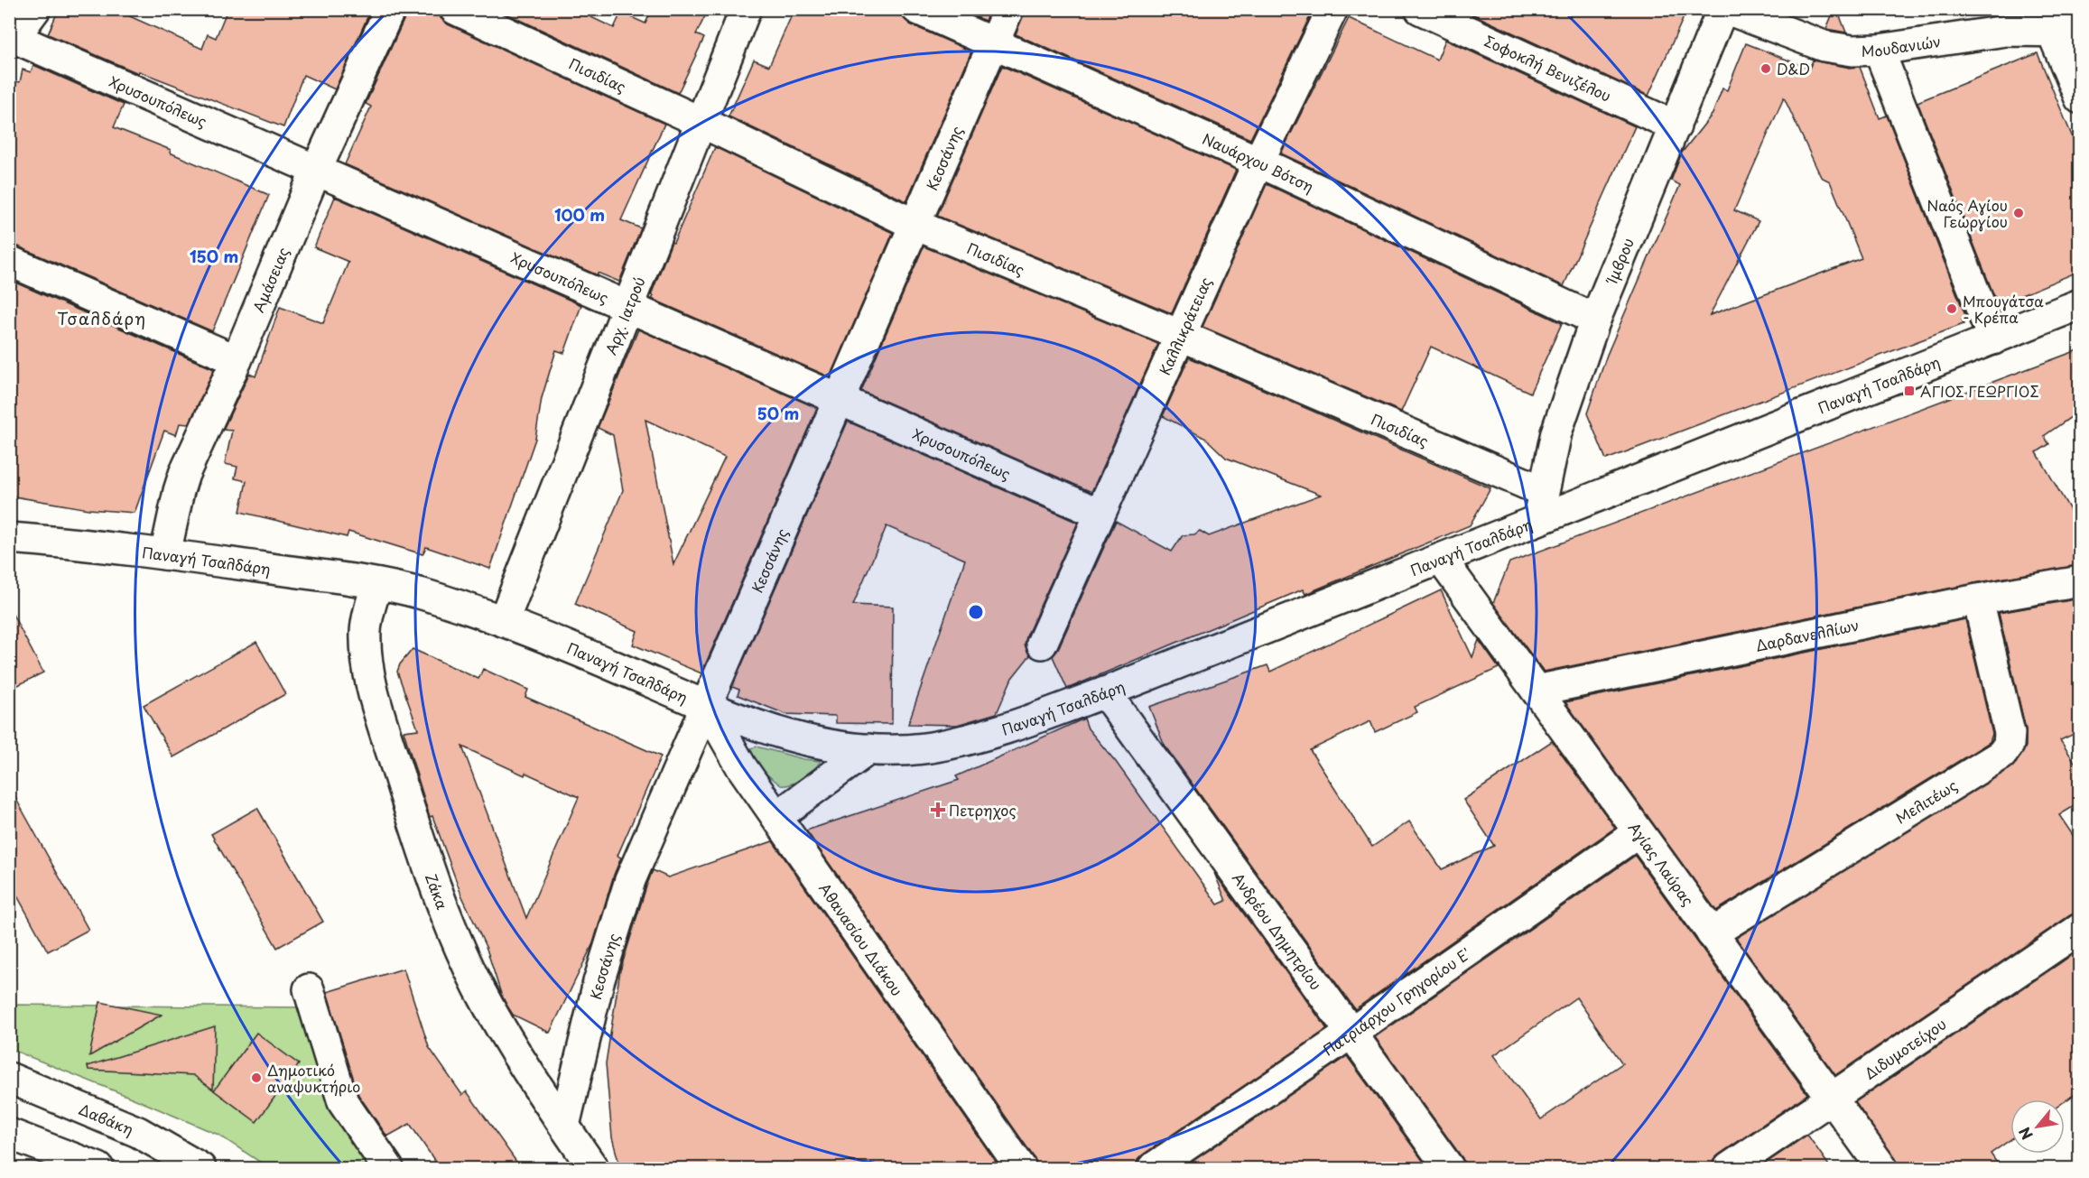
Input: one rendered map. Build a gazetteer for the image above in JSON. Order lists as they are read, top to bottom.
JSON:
{
  "streets": {
    "street": [
      "Μουδανιών",
      "Σοφοκλή Βενιζέλου",
      "Πισιδίας",
      "Χρυσουπόλεως",
      "Κεσσάνης",
      "Ναυάρχου Βότση",
      "Ίμβρου",
      "Αμάσειας",
      "Αρχ. Ιατρού",
      "Καλλικράτειας",
      "Παναγή Τσαλδάρη",
      "Δαρδανελλίων",
      "Μελιτέως",
      "Αγίας Λαύρας",
      "Ζάκα",
      "Ανδρέου Δημητρίου",
      "Αθανασίου Διάκου",
      "Πατριάρχου Γρηγορίου Ε'",
      "Διδυμοτείχου",
      "Δαβάκη"
    ]
  },
  "crossings": [
    ["Σοφοκλή Βενιζέλου", "Ίμβρου"],
    ["Πισιδίας", "Κεσσάνης"],
    ["Πισιδίας", "Ίμβρου"],
    ["Πισιδίας", "Αρχ. Ιατρού"],
    ["Πισιδίας", "Καλλικράτειας"],
    ["Πισιδίας", "Παναγή Τσαλδάρη"],
    ["Χρυσουπόλεως", "Κεσσάνης"],
    ["Χρυσουπόλεως", "Αμάσειας"],
    ["Χρυσουπόλεως", "Αρχ. Ιατρού"],
    ["Χρυσουπόλεως", "Καλλικράτειας"],
    ["Κεσσάνης", "Ναυάρχου Βότση"],
    ["Κεσσάνης", "Παναγή Τσαλδάρη"],
    ["Κεσσάνης", "Ζάκα"],
    ["Κεσσάνης", "Αθανασίου Διάκου"],
    ["Ναυάρχου Βότση", "Ίμβρου"],
    ["Ναυάρχου Βότση", "Καλλικράτειας"],
    ["Ίμβρου", "Παναγή Τσαλδάρη"],
    ["Αμάσειας", "Παναγή Τσαλδάρη"],
    ["Αρχ. Ιατρού", "Παναγή Τσαλδάρη"],
    ["Παναγή Τσαλδάρη", "Αγίας Λαύρας"],
    ["Παναγή Τσαλδάρη", "Ζάκα"],
    ["Παναγή Τσαλδάρη", "Ανδρέου Δημητρίου"],
    ["Παναγή Τσαλδάρη", "Αθανασίου Διάκου"],
    ["Δαρδανελλίων", "Μελιτέως"],
    ["Δαρδανελλίων", "Αγίας Λαύρας"],
    ["Μελιτέως", "Αγίας Λαύρας"],
    ["Αγίας Λαύρας", "Πατριάρχου Γρηγορίου Ε'"],
    ["Αγίας Λαύρας", "Διδυμοτείχου"],
    ["Ανδρέου Δημητρίου", "Πατριάρχου Γρηγορίου Ε'"]
  ],
  "districts": ["Τσαλδάρη"],
  "places": {
    "other": [
      "D&D",
      "Ναός Αγίου Γεωργίου",
      "Μπουγάτσα - Κρέπα",
      "Δημοτικό αναψυκτήριο"
    ],
    "transit": ["ΑΓΙΟΣ ΓΕΩΡΓΙΟΣ"],
    "health": ["Πετρηχος"]
  },
  "north": "bottom left",
  "rings": ["100 m", "150 m", "50 m"]
}
